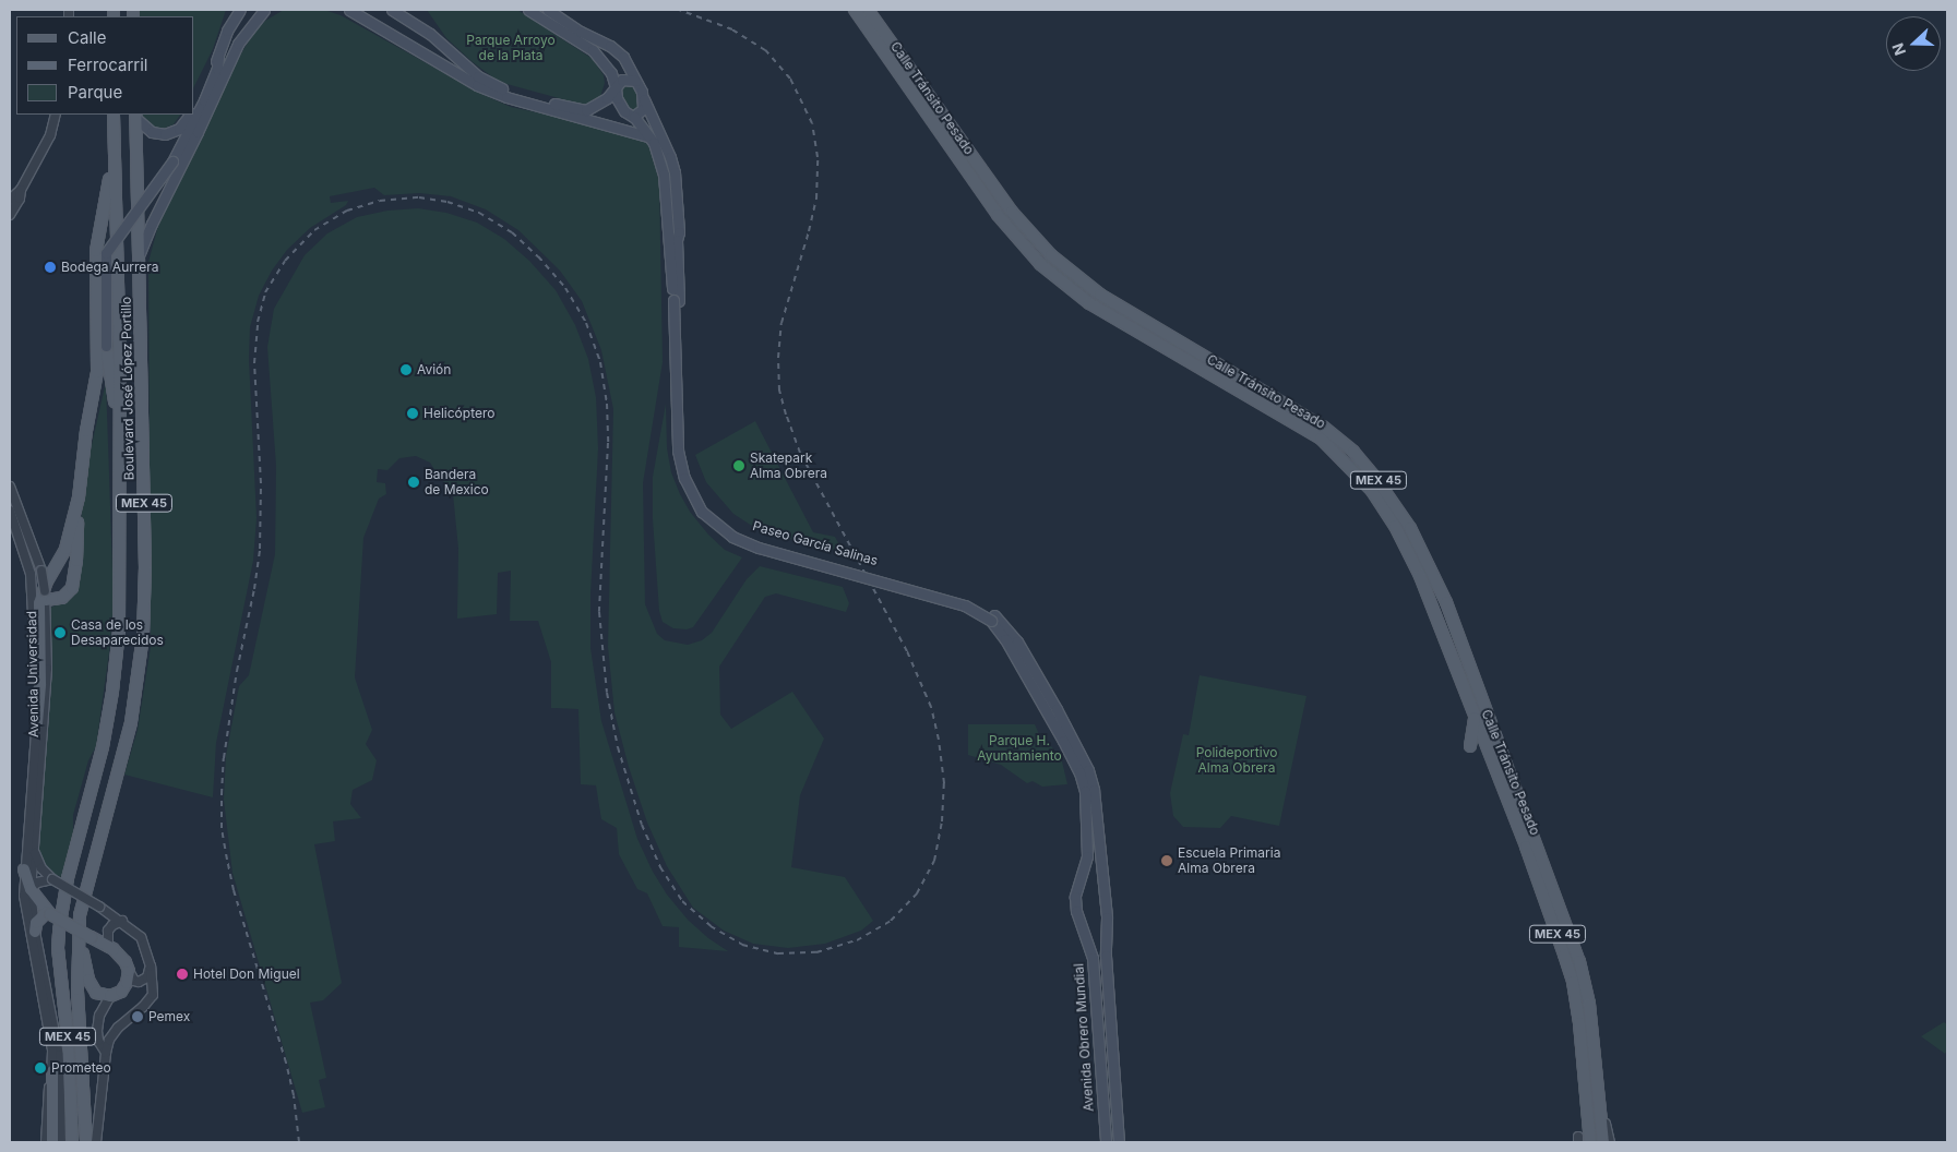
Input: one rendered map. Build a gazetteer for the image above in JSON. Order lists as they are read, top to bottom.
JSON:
{
  "streets": {
    "main road": [
      "Calle Tránsito Pesado",
      "Boulevard José López Portillo",
      "MEX 45",
      "Paseo García Salinas",
      "Avenida Obrero Mundial"
    ],
    "street": ["Avenida Universidad"]
  },
  "crossings": [
    ["Boulevard José López Portillo", "MEX 45"],
    ["Paseo García Salinas", "Avenida Obrero Mundial"]
  ],
  "parks": ["Parque Arroyo de la Plata", "Parque H. Ayuntamiento", "Polideportivo Alma Obrera"],
  "places": [
    "Bodega Aurrera",
    "Avión",
    "Helicóptero",
    "Skatepark Alma Obrera",
    "Bandera de Mexico",
    "Casa de los Desaparecidos",
    "Escuela Primaria Alma Obrera",
    "Hotel Don Miguel",
    "Pemex",
    "Prometeo"
  ],
  "legend": ["Calle", "Ferrocarril", "Parque"],
  "north": "left"
}
